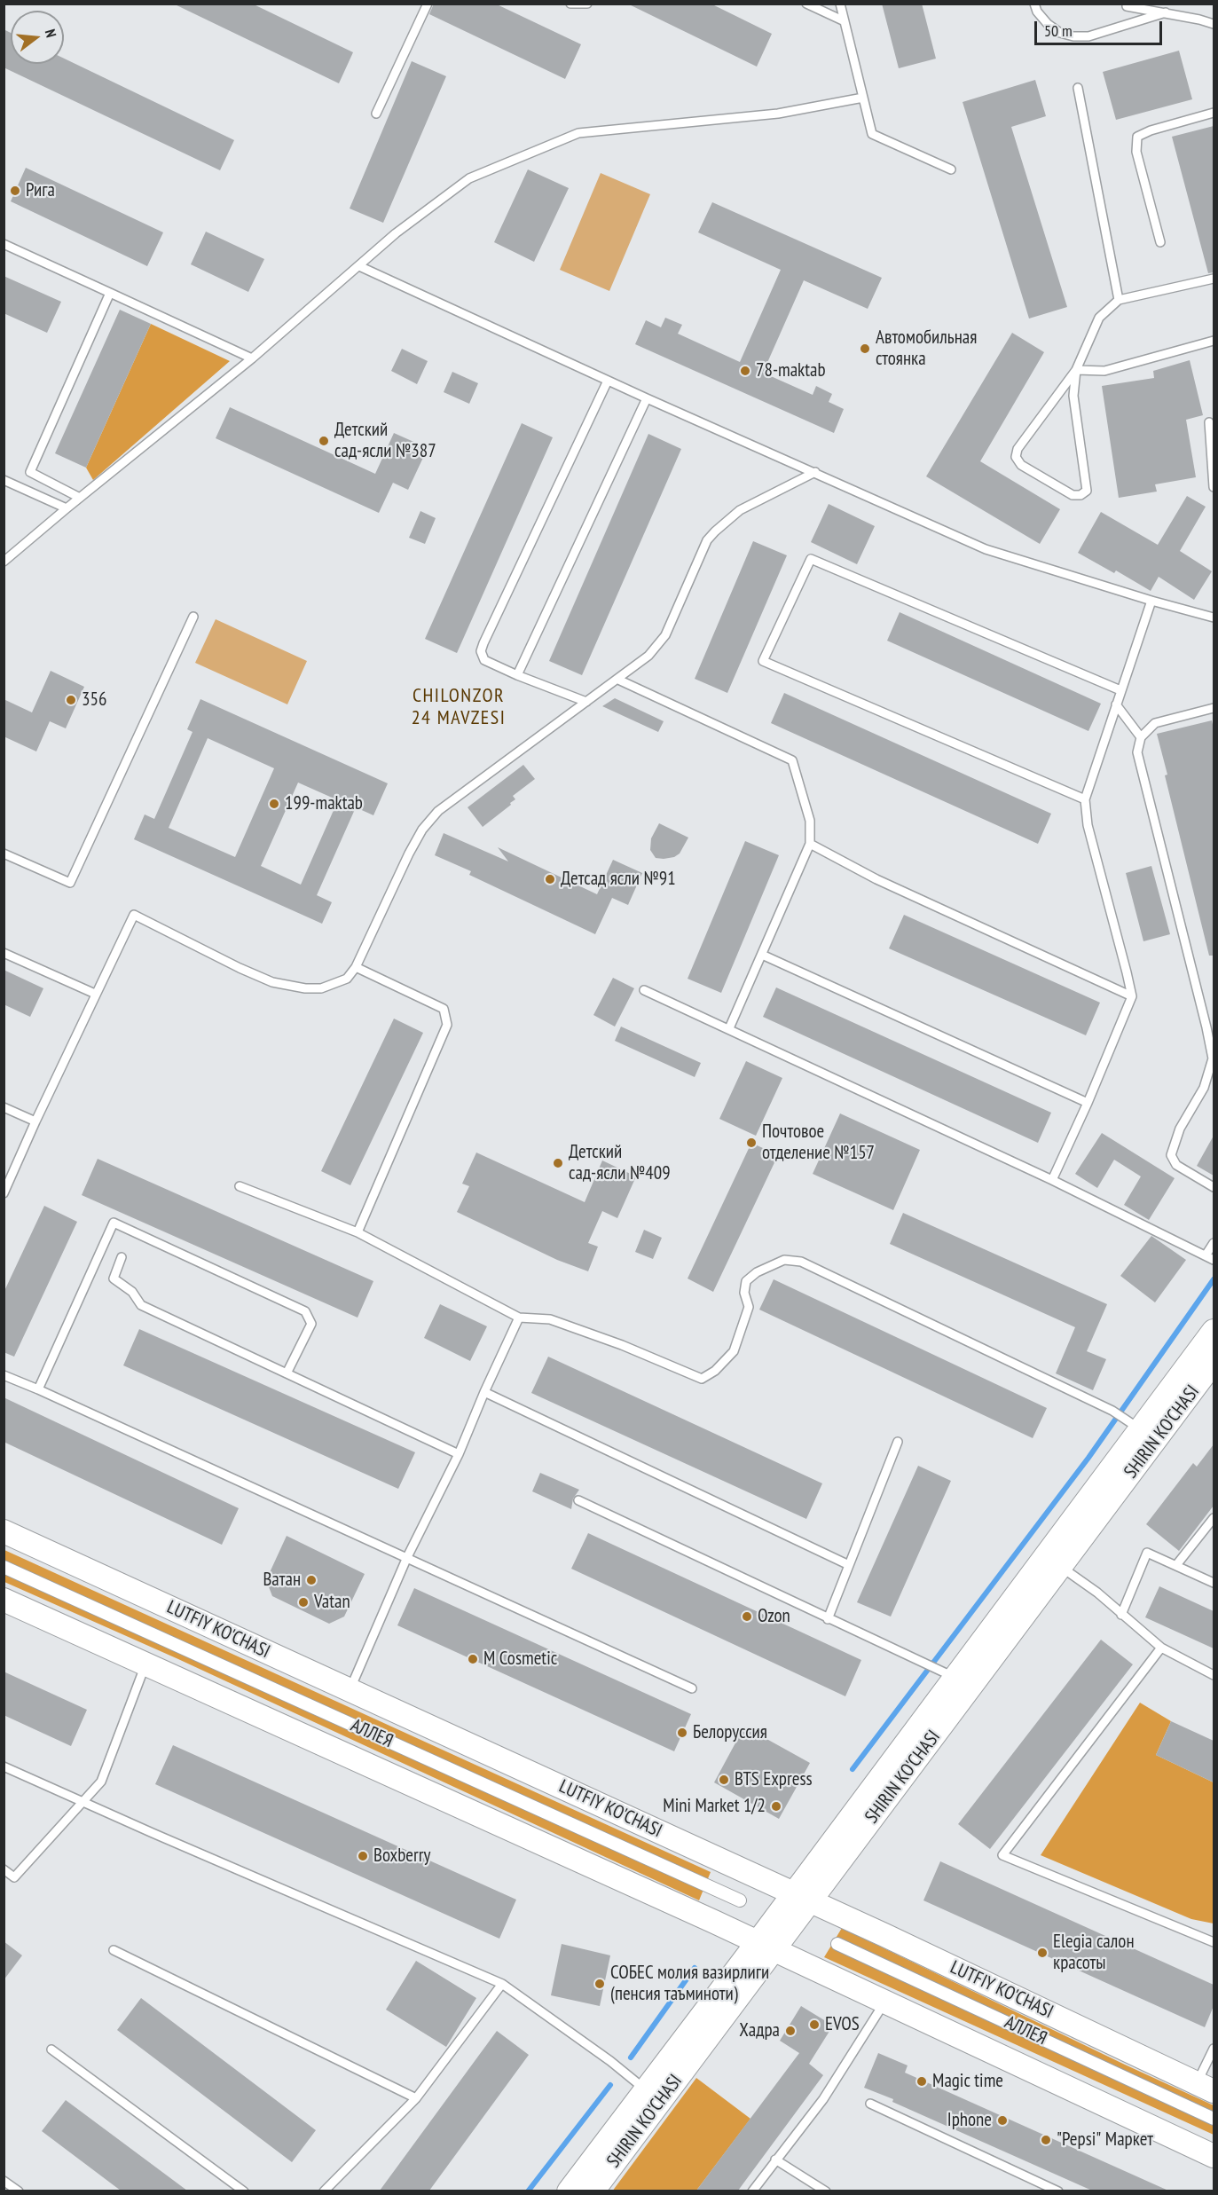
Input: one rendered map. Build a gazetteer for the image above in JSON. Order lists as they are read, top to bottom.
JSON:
{
  "streets": {
    "main road": ["SHIRIN KO'CHASI", "LUTFIY KO'CHASI"],
    "street": ["АЛЛЕЯ"]
  },
  "crossings": [
    ["SHIRIN KO'CHASI", "LUTFIY KO'CHASI"]
  ],
  "districts": ["CHILONZOR 24 MAVZESI"],
  "places": [
    "Рига",
    "Автомобильная стоянка",
    "78-maktab",
    "Детский сад-ясли №387",
    "356",
    "199-maktab",
    "Детсад ясли №91",
    "Почтовое отделение №157",
    "Детский сад-ясли №409",
    "Ватан",
    "Vatan",
    "Ozon",
    "M Cosmetic",
    "Белоруссия",
    "BTS Express",
    "Mini Market 1/2",
    "Boxberry",
    "Elegia салон красоты",
    "СОБЕС молия вазирлиги (пенсия таъминоти)",
    "EVOS",
    "Хадра",
    "Magic time",
    "Iphone",
    "\"Pepsi\" Маркет"
  ],
  "scale_bar": "50 m",
  "north": "right"
}
